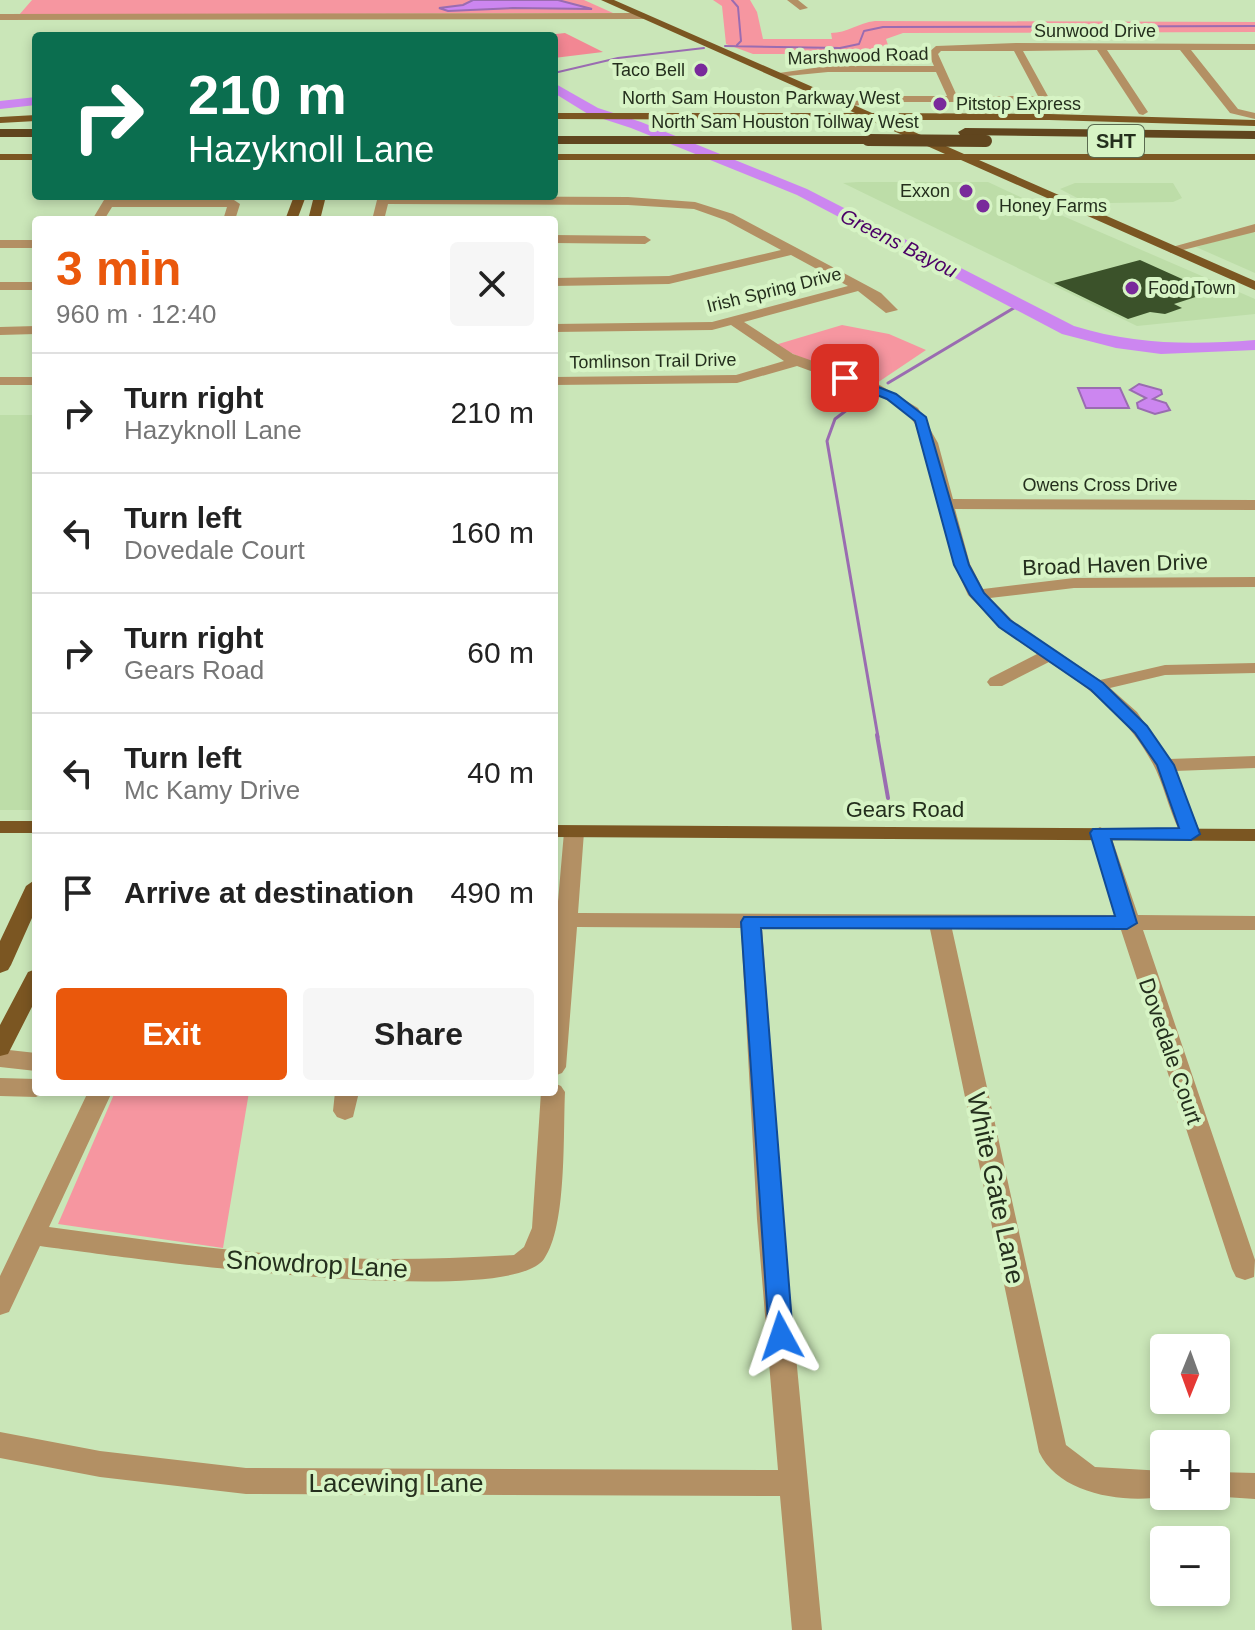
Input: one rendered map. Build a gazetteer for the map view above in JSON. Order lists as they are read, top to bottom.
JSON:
{
  "streets": {
    "highway": ["North Sam Houston Tollway West", "SHT"],
    "main road": ["North Sam Houston Parkway West", "Gears Road"],
    "street": [
      "Sunwood Drive",
      "Marshwood Road",
      "Irish Spring Drive",
      "Tomlinson Trail Drive",
      "Owens Cross Drive",
      "Broad Haven Drive",
      "Dovedale Court",
      "White Gate Lane",
      "Snowdrop Lane",
      "Lacewing Lane"
    ]
  },
  "crossings": [
    ["Sunwood Drive", "Marshwood Road"],
    ["Gears Road", "Dovedale Court"]
  ],
  "water": ["Greens Bayou"],
  "places": [
    "Taco Bell",
    "Pitstop Express",
    "Exxon",
    "Honey Farms",
    "Food Town"
  ],
  "north": "bottom",
  "page": {
    "turn": ["210 m", "Hazyknoll Lane"],
    "heading": ["3 min", "960 m · 12:40"],
    "list": [
      {
        "name": "Turn right",
        "note": "Hazyknoll Lane",
        "value": "210 m"
      },
      {
        "name": "Turn left",
        "note": "Dovedale Court",
        "value": "160 m"
      },
      {
        "name": "Turn right",
        "note": "Gears Road",
        "value": "60 m"
      },
      {
        "name": "Turn left",
        "note": "Mc Kamy Drive",
        "value": "40 m"
      },
      {
        "name": "Arrive at destination",
        "value": "490 m"
      }
    ],
    "buttons": ["Exit", "Share"],
    "map_buttons": ["+", "−"]
  }
}
